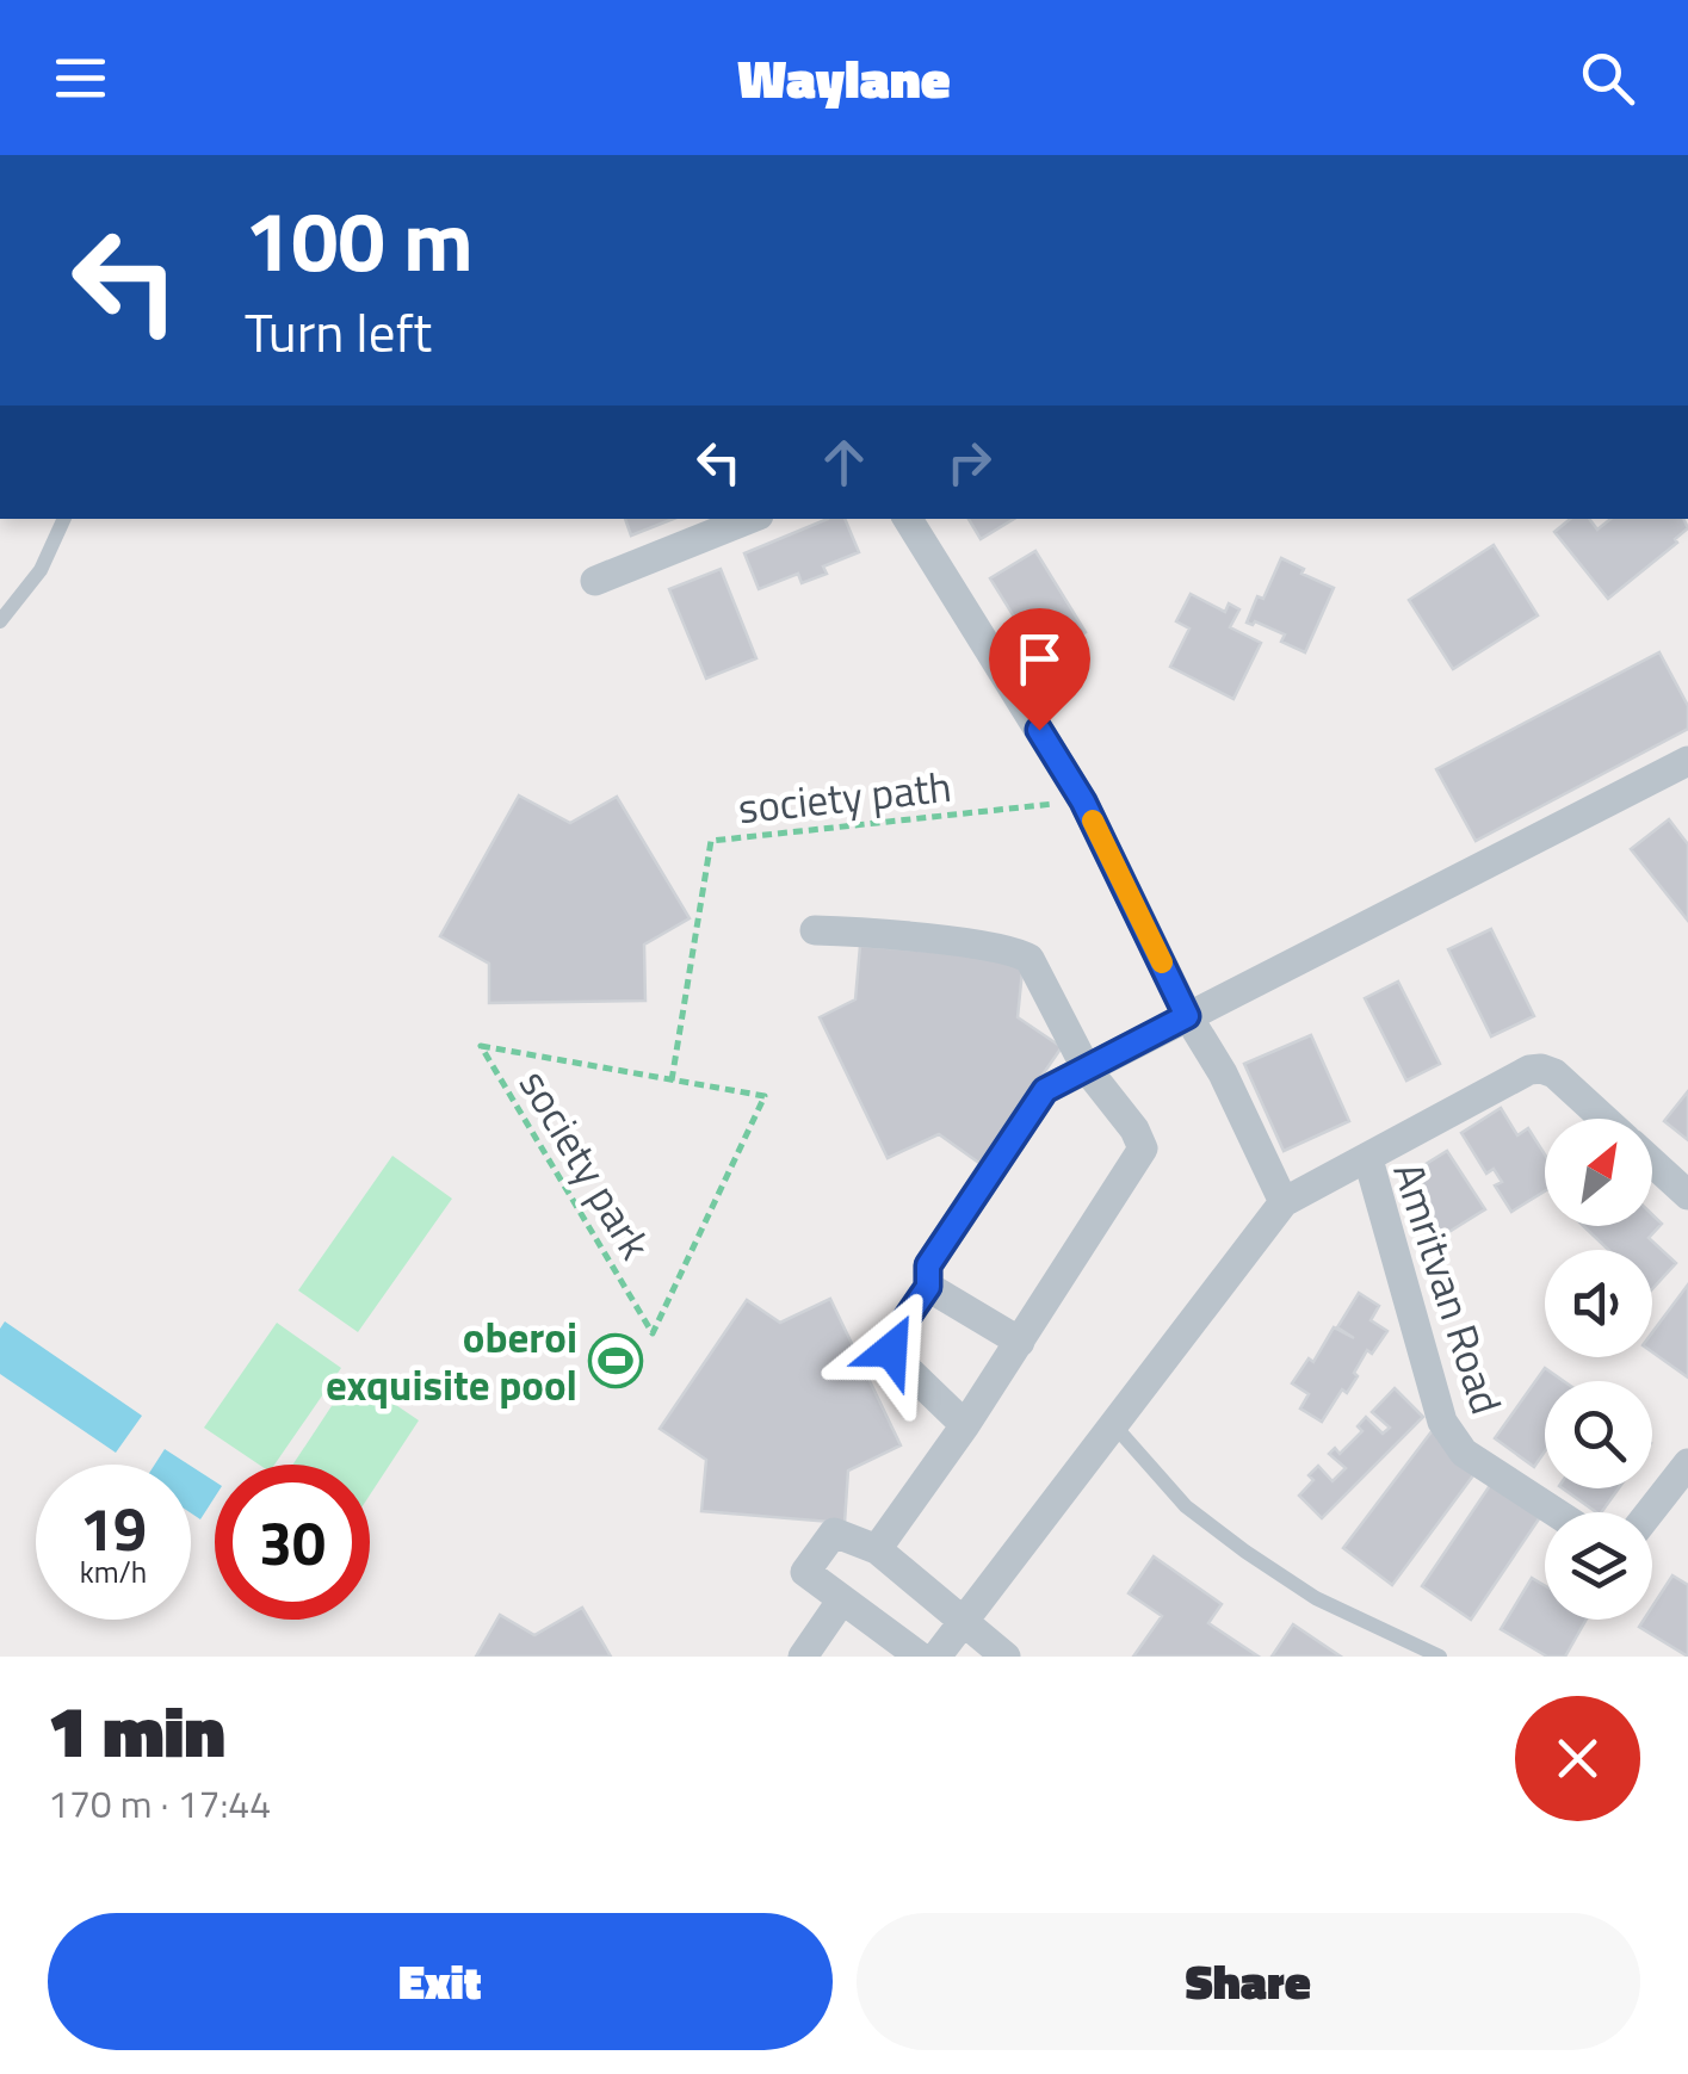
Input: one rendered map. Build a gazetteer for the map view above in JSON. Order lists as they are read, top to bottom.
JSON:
{
  "streets": {
    "street": ["Amritvan Road"],
    "path": ["society path", "society park"]
  },
  "crossings": [
    ["society path", "society park"]
  ],
  "places": {
    "sports": ["oberoi exquisite pool"]
  },
  "north": "top right",
  "page": {
    "header": "Waylane",
    "turn": ["100 m", "Turn left"],
    "speed": "19 km/h",
    "limit": "30",
    "heading": ["1 min", "170 m · 17:44"],
    "buttons": ["Exit", "Share"]
  }
}
